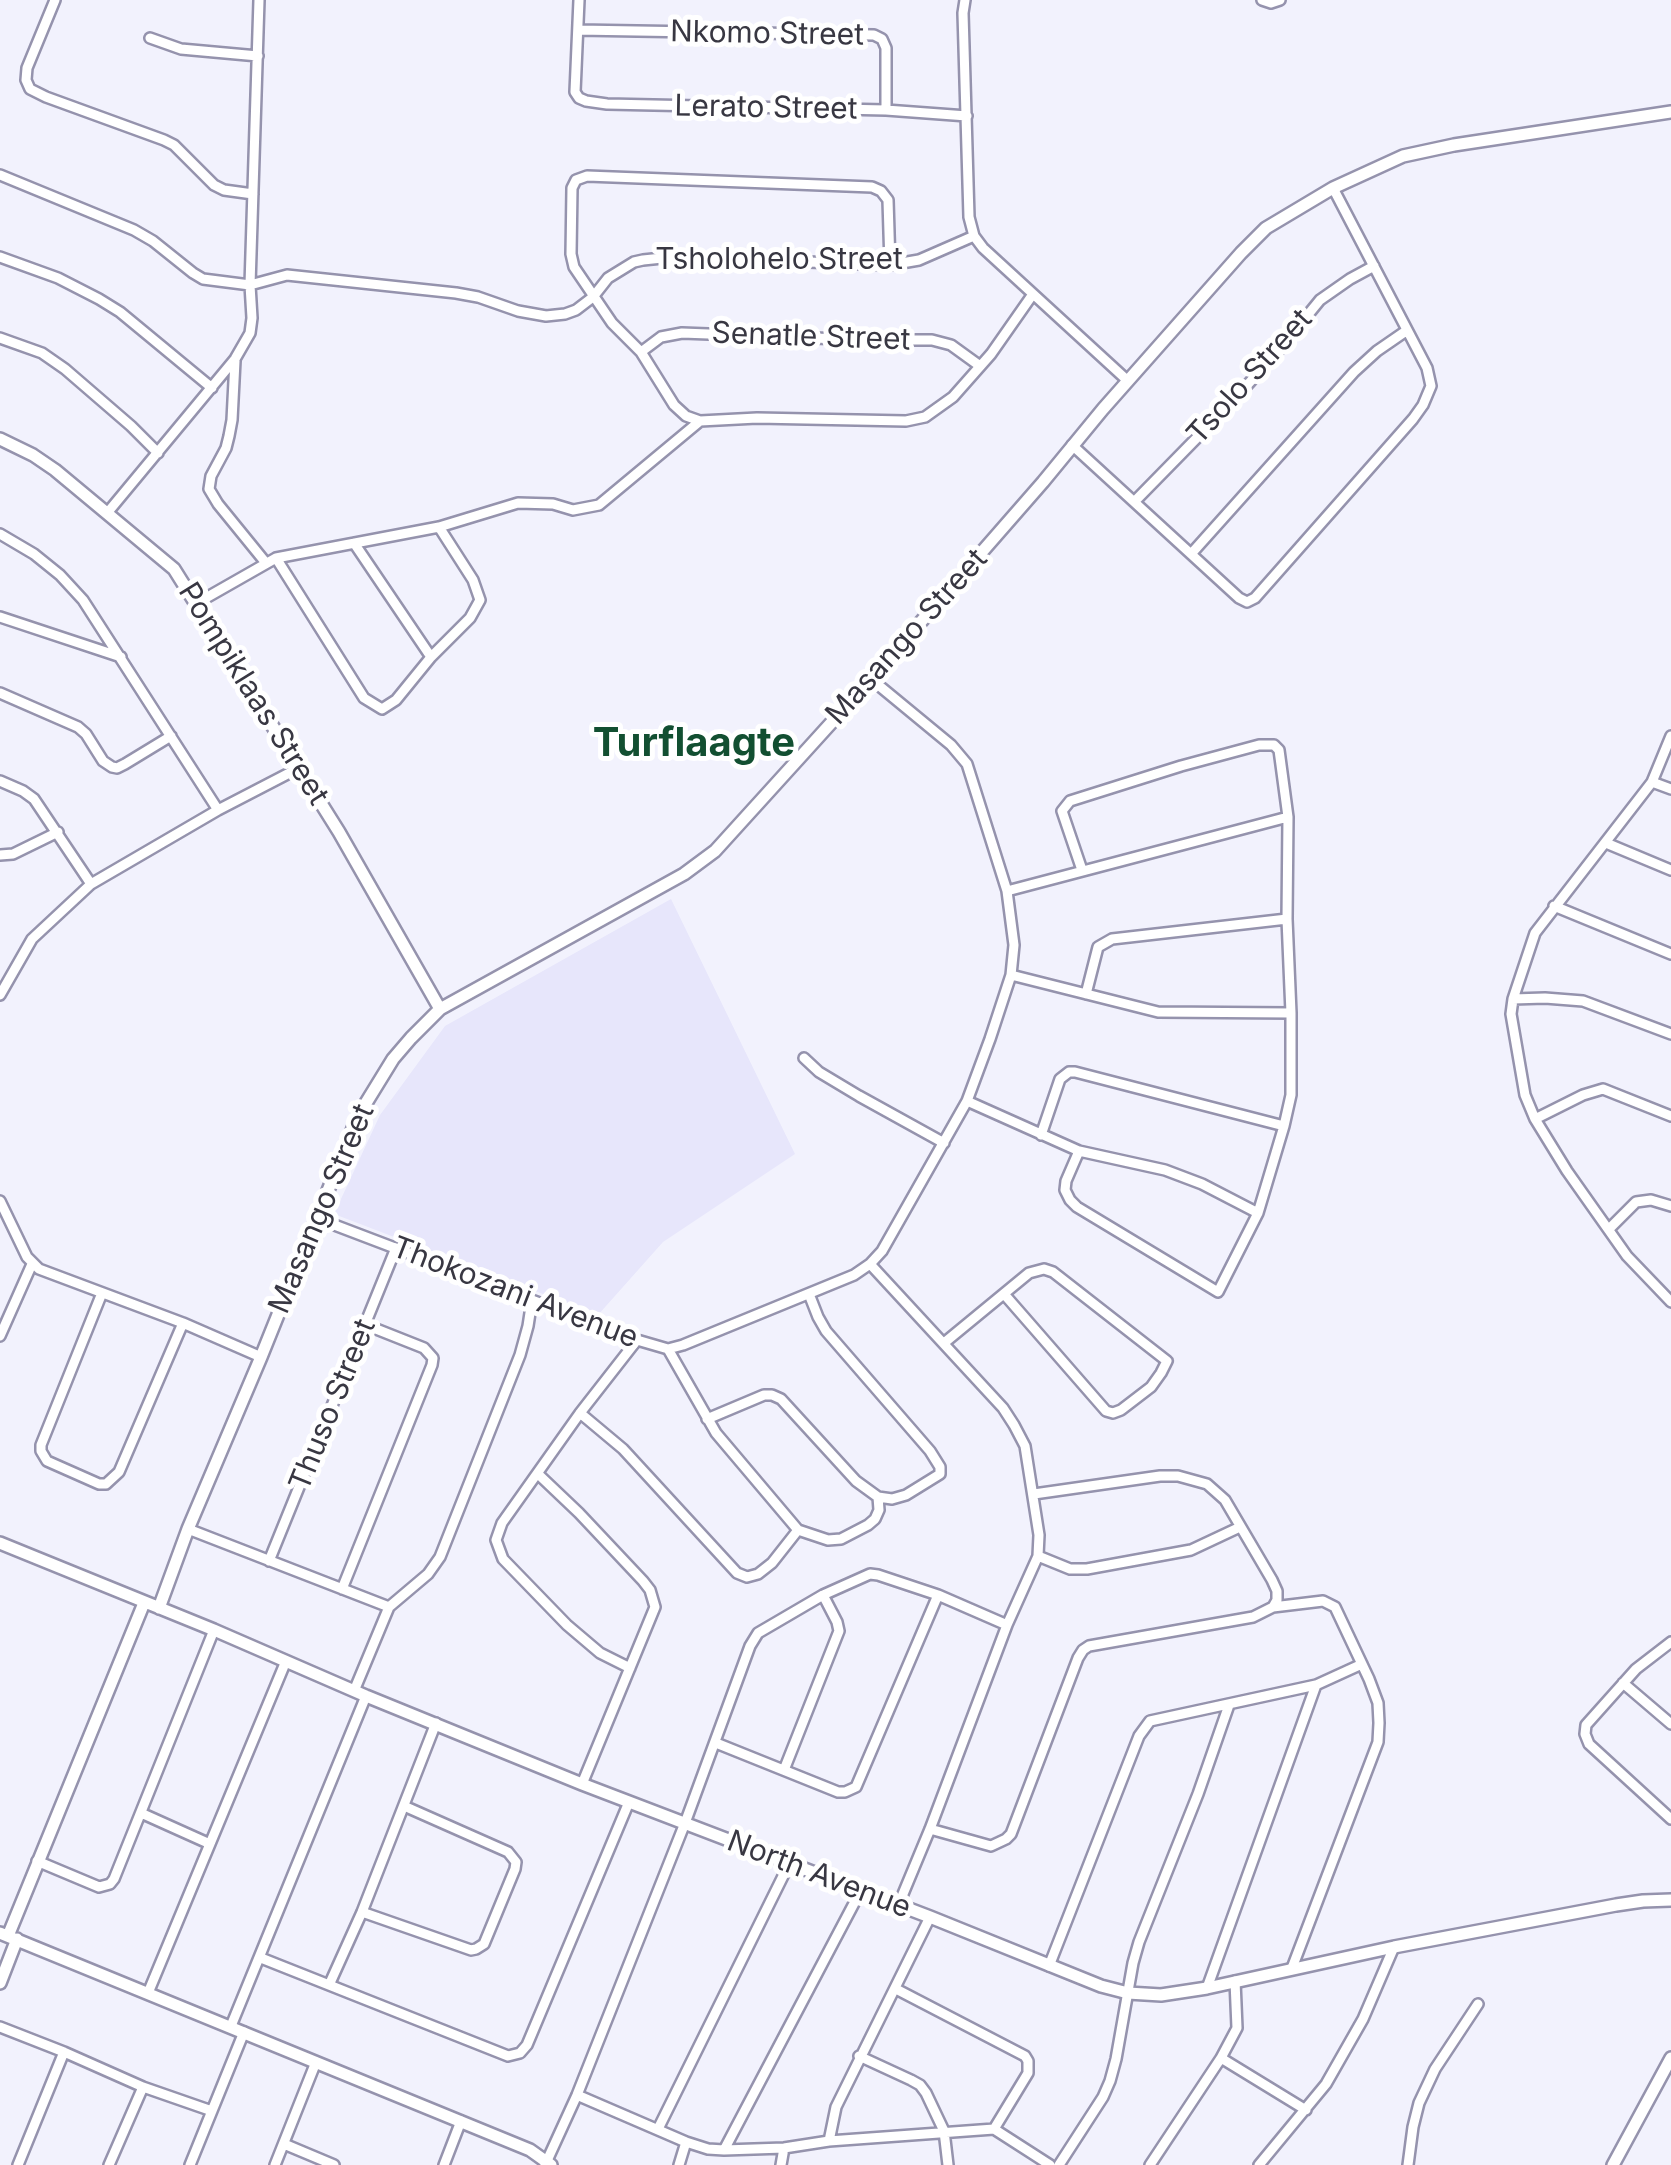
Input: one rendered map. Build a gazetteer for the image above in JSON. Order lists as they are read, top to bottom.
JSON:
{
  "streets": {
    "street": [
      "Nkomo Street",
      "Lerato Street",
      "Tsholohelo Street",
      "Senatle Street",
      "Tsolo Street",
      "Masango Street",
      "Pompiklaas Street",
      "Thokozani Avenue",
      "Thuso Street",
      "North Avenue"
    ]
  },
  "crossings": [
    ["Nkomo Street", "Lerato Street"],
    ["Masango Street", "Pompiklaas Street"],
    ["Masango Street", "Thokozani Avenue"],
    ["Masango Street", "North Avenue"],
    ["Thokozani Avenue", "Thuso Street"]
  ],
  "districts": ["Turflaagte"]
}
